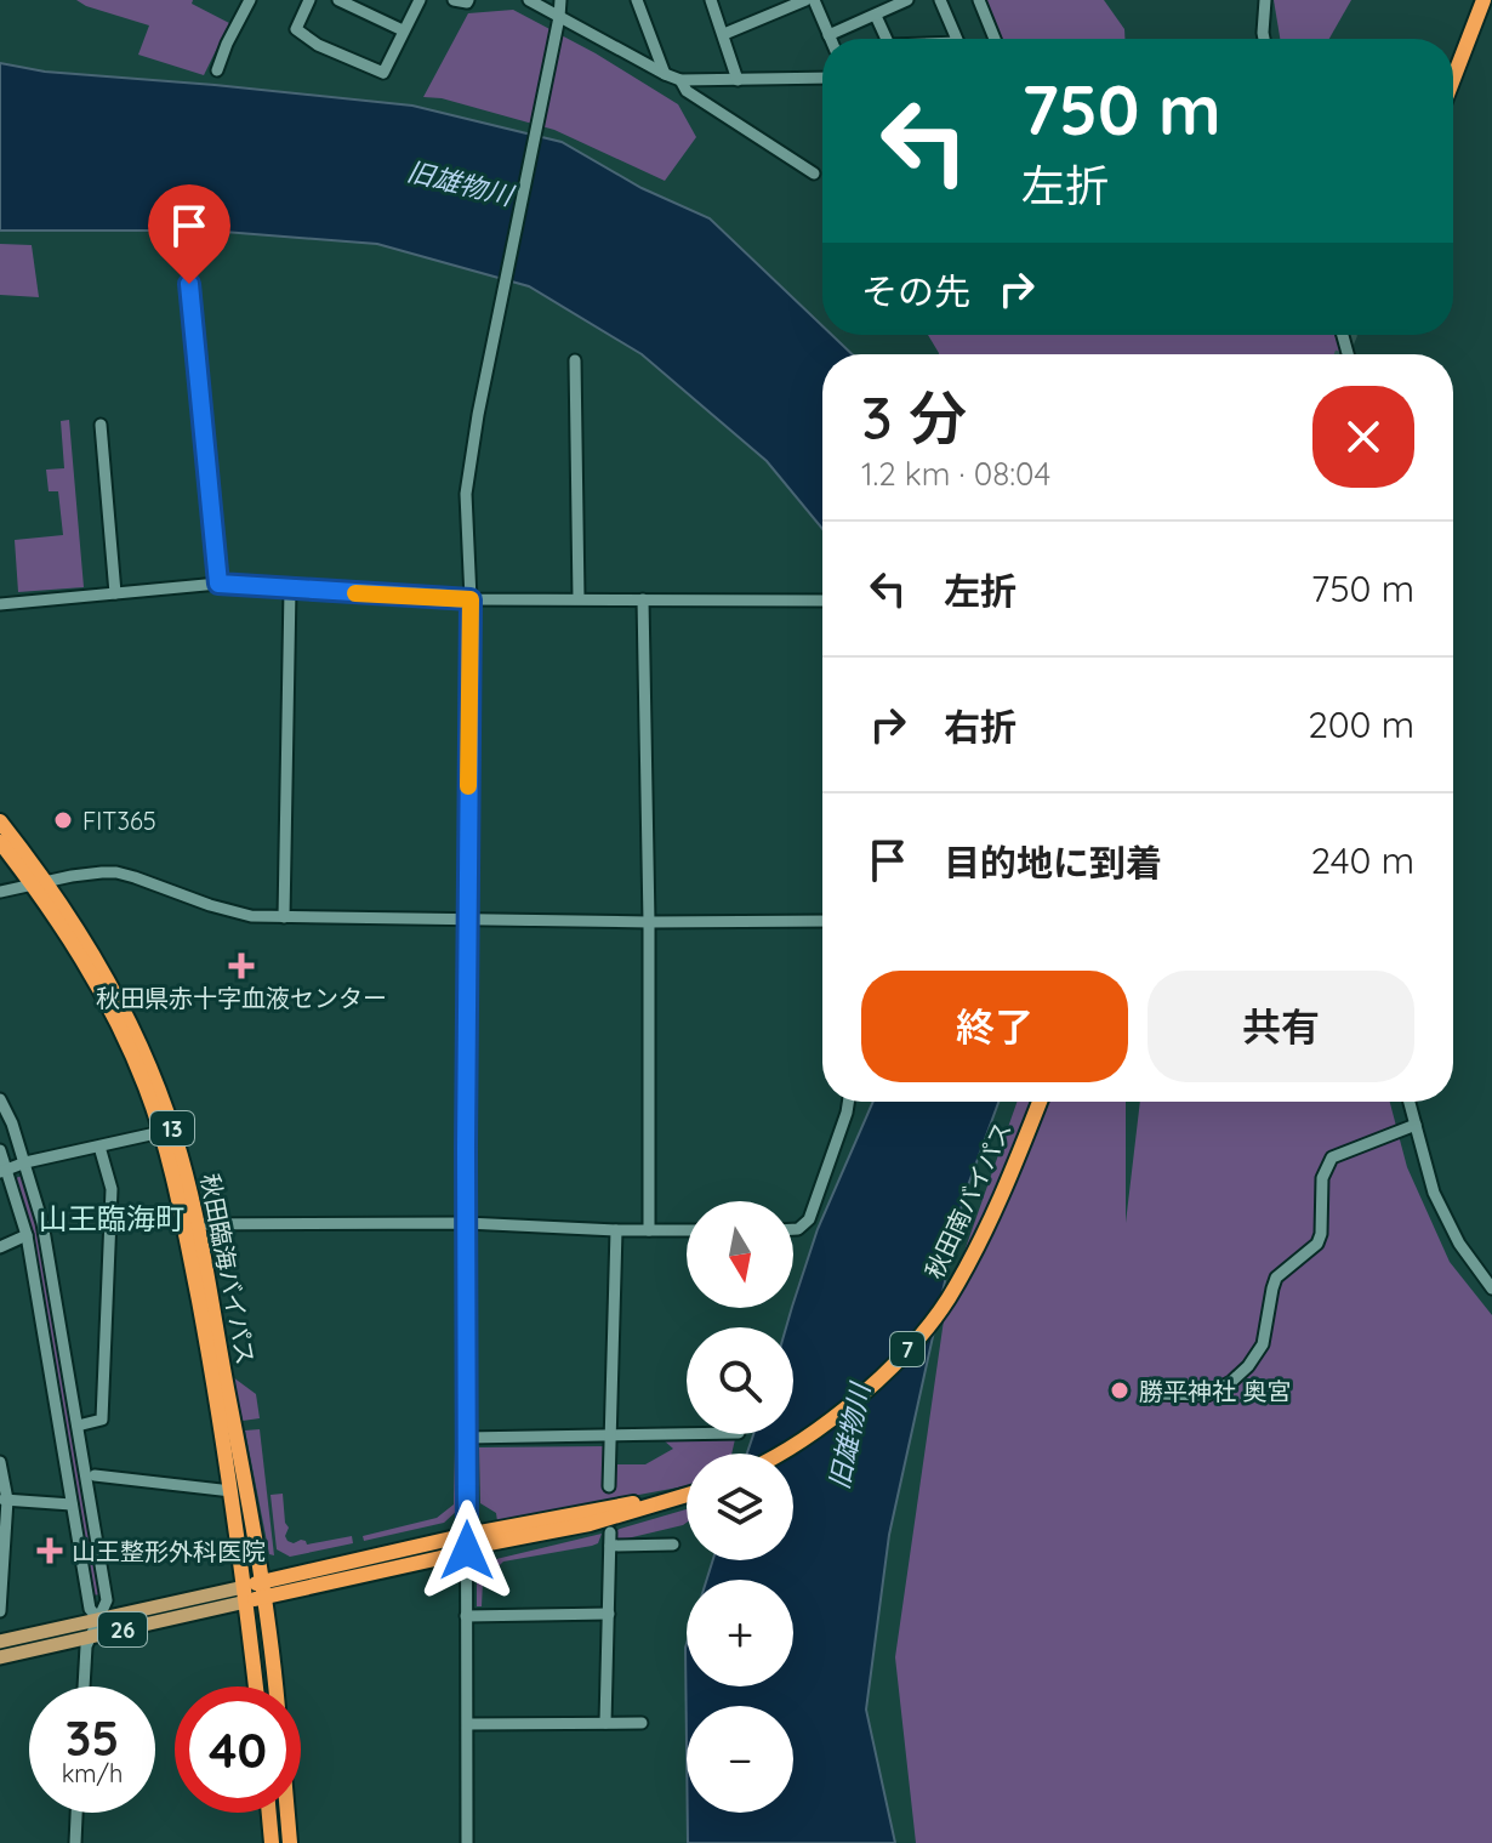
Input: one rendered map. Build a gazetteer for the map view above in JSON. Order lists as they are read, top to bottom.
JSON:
{
  "streets": {
    "highway": [
      "13",
      "秋田南バイパス",
      "秋田臨海バイパス",
      "7"
    ],
    "main road": ["26"]
  },
  "crossings": [
    ["秋田臨海バイパス", "26"]
  ],
  "districts": ["山王臨海町"],
  "water": ["旧雄物川"],
  "places": {
    "other": ["FIT365", "勝平神社 奥宮"],
    "health": ["秋田県赤十字血液センター", "山王整形外科医院"]
  },
  "north": "bottom",
  "page": {
    "turn": ["750 m", "左折"],
    "then": "その先",
    "heading": ["3 分", "1.2 km · 08:04"],
    "list": [
      {
        "name": "左折",
        "value": "750 m"
      },
      {
        "name": "右折",
        "value": "200 m"
      },
      {
        "name": "目的地に到着",
        "value": "240 m"
      }
    ],
    "buttons": ["終了", "共有"],
    "map_buttons": ["+", "−"],
    "speed": "35 km/h",
    "limit": "40"
  }
}
